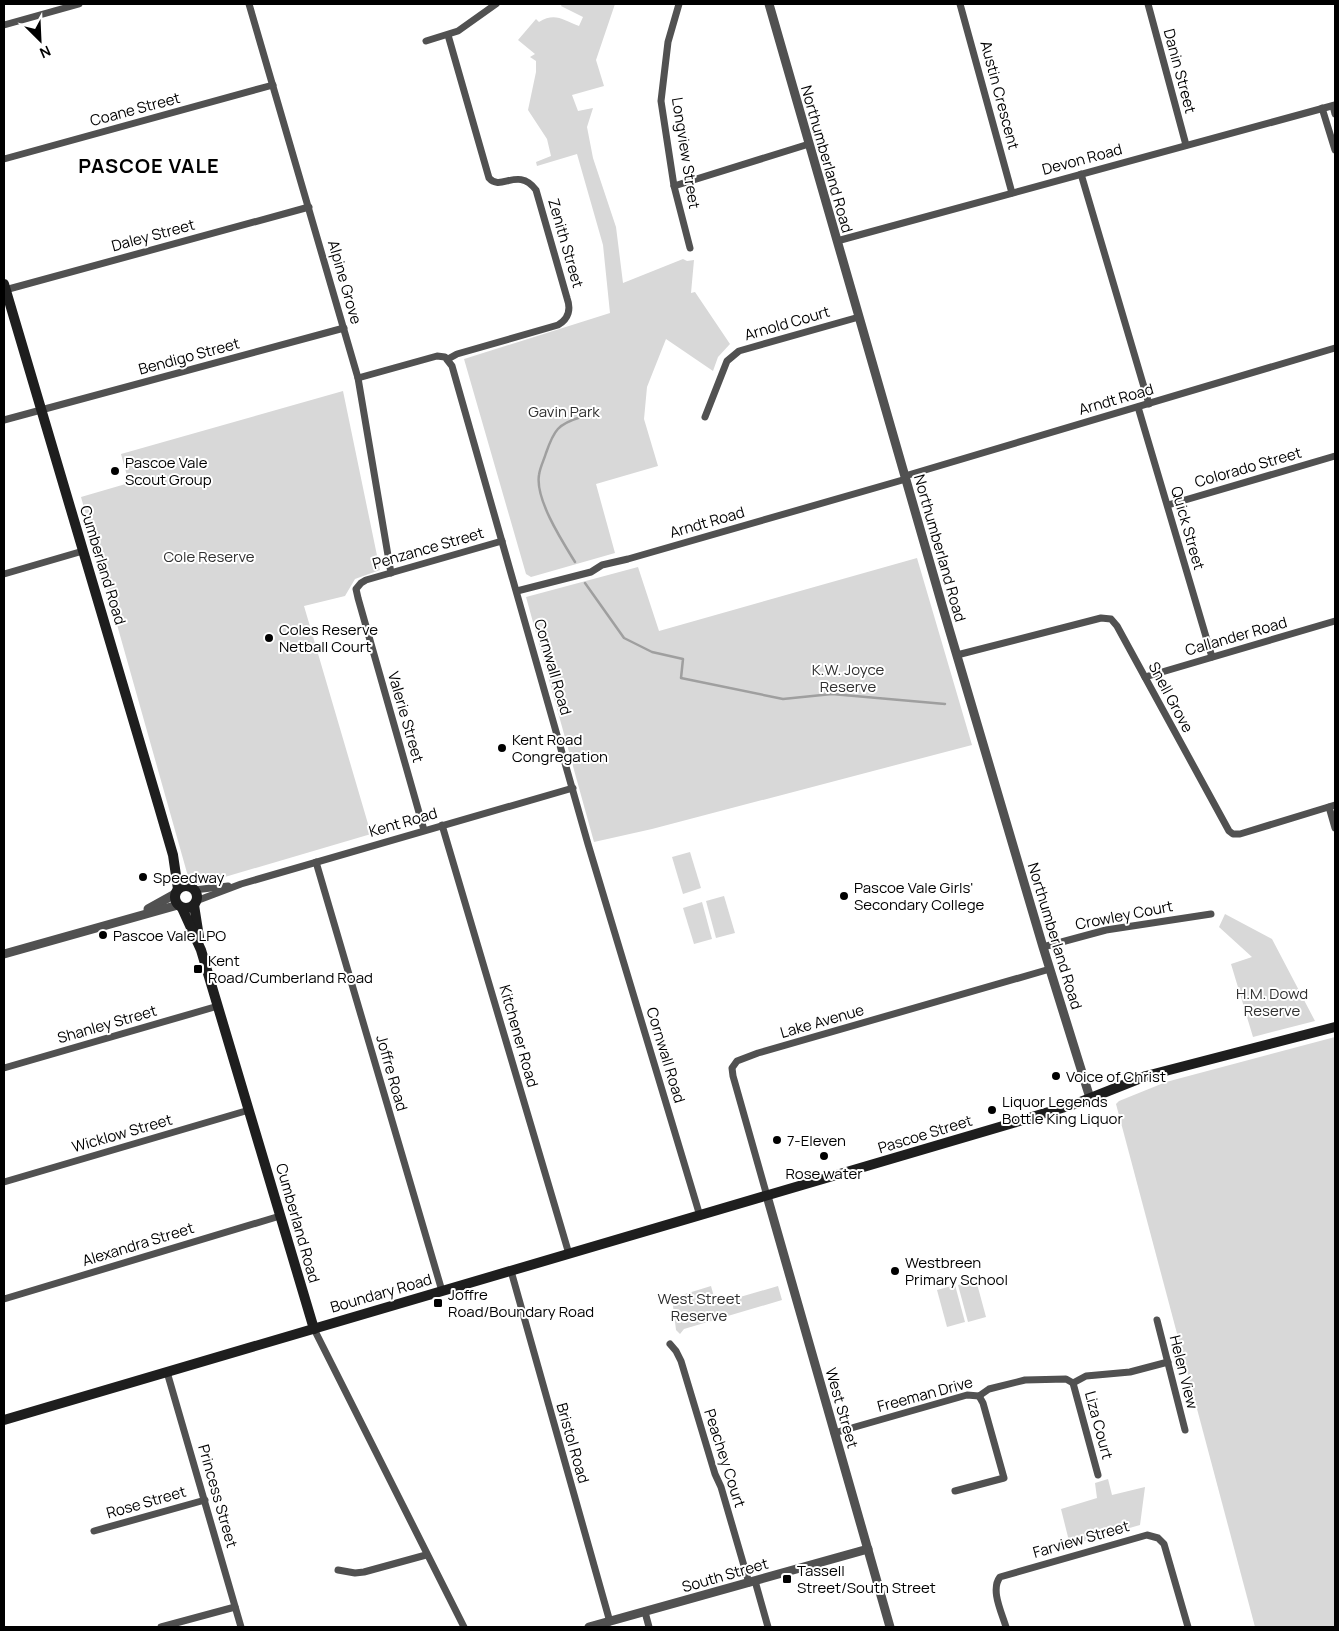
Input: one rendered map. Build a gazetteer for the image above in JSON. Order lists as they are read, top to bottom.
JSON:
{
  "streets": {
    "main road": ["Cumberland Road", "Pascoe Street", "Boundary Road"],
    "street": [
      "Danin Street",
      "Austin Crescent",
      "Coane Street",
      "Longview Street",
      "Northumberland Road",
      "Devon Road",
      "Daley Street",
      "Zenith Street",
      "Alpine Grove",
      "Arnold Court",
      "Bendigo Street",
      "Arndt Road",
      "Colorado Street",
      "Quick Street",
      "Penzance Street",
      "Callander Road",
      "Cornwall Road",
      "Snell Grove",
      "Valerie Street",
      "Kent Road",
      "Crowley Court",
      "Lake Avenue",
      "Shanley Street",
      "Kitchener Road",
      "Joffre Road",
      "Wicklow Street",
      "Alexandra Street",
      "Helen View",
      "Freeman Drive",
      "West Street",
      "Liza Court",
      "Bristol Road",
      "Peachey Court",
      "Princess Street",
      "Rose Street",
      "Farview Street",
      "South Street"
    ]
  },
  "crossings": [
    ["Danin Street", "Devon Road"],
    ["Austin Crescent", "Devon Road"],
    ["Coane Street", "Alpine Grove"],
    ["Northumberland Road", "Devon Road"],
    ["Northumberland Road", "Arnold Court"],
    ["Northumberland Road", "Arndt Road"],
    ["Northumberland Road", "Snell Grove"],
    ["Northumberland Road", "Crowley Court"],
    ["Northumberland Road", "Lake Avenue"],
    ["Northumberland Road", "Pascoe Street"],
    ["Daley Street", "Alpine Grove"],
    ["Daley Street", "Cumberland Road"],
    ["Zenith Street", "Cornwall Road"],
    ["Alpine Grove", "Bendigo Street"],
    ["Alpine Grove", "Penzance Street"],
    ["Bendigo Street", "Cumberland Road"],
    ["Arndt Road", "Quick Street"],
    ["Arndt Road", "Cornwall Road"],
    ["Colorado Street", "Quick Street"],
    ["Quick Street", "Callander Road"],
    ["Penzance Street", "Cornwall Road"],
    ["Penzance Street", "Valerie Street"],
    ["Cumberland Road", "Kent Road"],
    ["Cumberland Road", "Shanley Street"],
    ["Cumberland Road", "Wicklow Street"],
    ["Cumberland Road", "Alexandra Street"],
    ["Cumberland Road", "Boundary Road"],
    ["Callander Road", "Snell Grove"],
    ["Cornwall Road", "Kent Road"],
    ["Cornwall Road", "Boundary Road"],
    ["Valerie Street", "Kent Road"],
    ["Kent Road", "Kitchener Road"],
    ["Kent Road", "Joffre Road"],
    ["Lake Avenue", "Pascoe Street"],
    ["Lake Avenue", "Boundary Road"],
    ["Lake Avenue", "West Street"],
    ["Kitchener Road", "Boundary Road"],
    ["Joffre Road", "Boundary Road"],
    ["Pascoe Street", "Boundary Road"],
    ["Pascoe Street", "West Street"],
    ["Boundary Road", "West Street"],
    ["Boundary Road", "Bristol Road"],
    ["Boundary Road", "Princess Street"],
    ["Helen View", "Freeman Drive"],
    ["Freeman Drive", "West Street"],
    ["Freeman Drive", "Liza Court"],
    ["West Street", "South Street"],
    ["Bristol Road", "South Street"],
    ["Peachey Court", "South Street"],
    ["Princess Street", "Rose Street"]
  ],
  "districts": ["PASCOE VALE"],
  "parks": [
    "Gavin Park",
    "Cole Reserve",
    "K.W. Joyce Reserve",
    "H.M. Dowd Reserve",
    "West Street Reserve"
  ],
  "places": {
    "other": [
      "Pascoe Vale Scout Group",
      "Coles Reserve Netball Court",
      "Kent Road Congregation",
      "Speedway",
      "Pascoe Vale Girls' Secondary College",
      "Pascoe Vale LPO",
      "Voice of Christ",
      "Liquor Legends Bottle King Liquor",
      "7-Eleven",
      "Rose water",
      "Westbreen Primary School"
    ],
    "transit": ["Kent Road/Cumberland Road", "Joffre Road/Boundary Road", "Tassell Street/South Street"]
  },
  "north": "bottom right"
}
